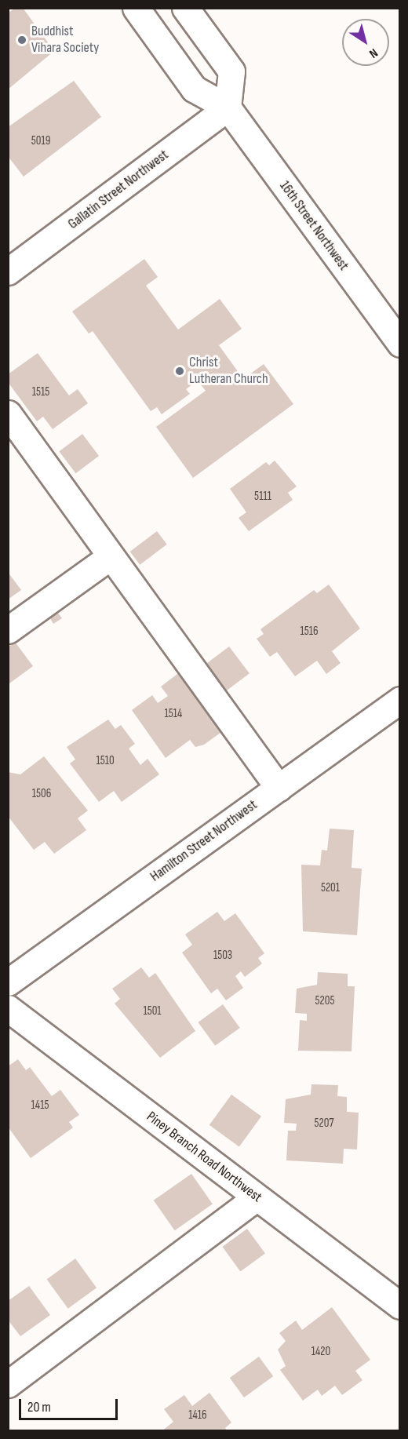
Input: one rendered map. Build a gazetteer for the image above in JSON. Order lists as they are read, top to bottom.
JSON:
{
  "streets": {
    "street": [
      "Gallatin Street Northwest",
      "16th Street Northwest",
      "Hamilton Street Northwest",
      "Piney Branch Road Northwest"
    ]
  },
  "crossings": [
    ["Gallatin Street Northwest", "16th Street Northwest"]
  ],
  "places": ["Buddhist Vihara Society", "Christ Lutheran Church"],
  "house_numbers": [
    "5019",
    "1515",
    "5111",
    "1516",
    "1514",
    "1510",
    "1506",
    "5201",
    "1503",
    "5205",
    "1501",
    "1415",
    "5207",
    "1420",
    "1416"
  ],
  "scale_bar": "20 m",
  "north": "bottom right"
}
